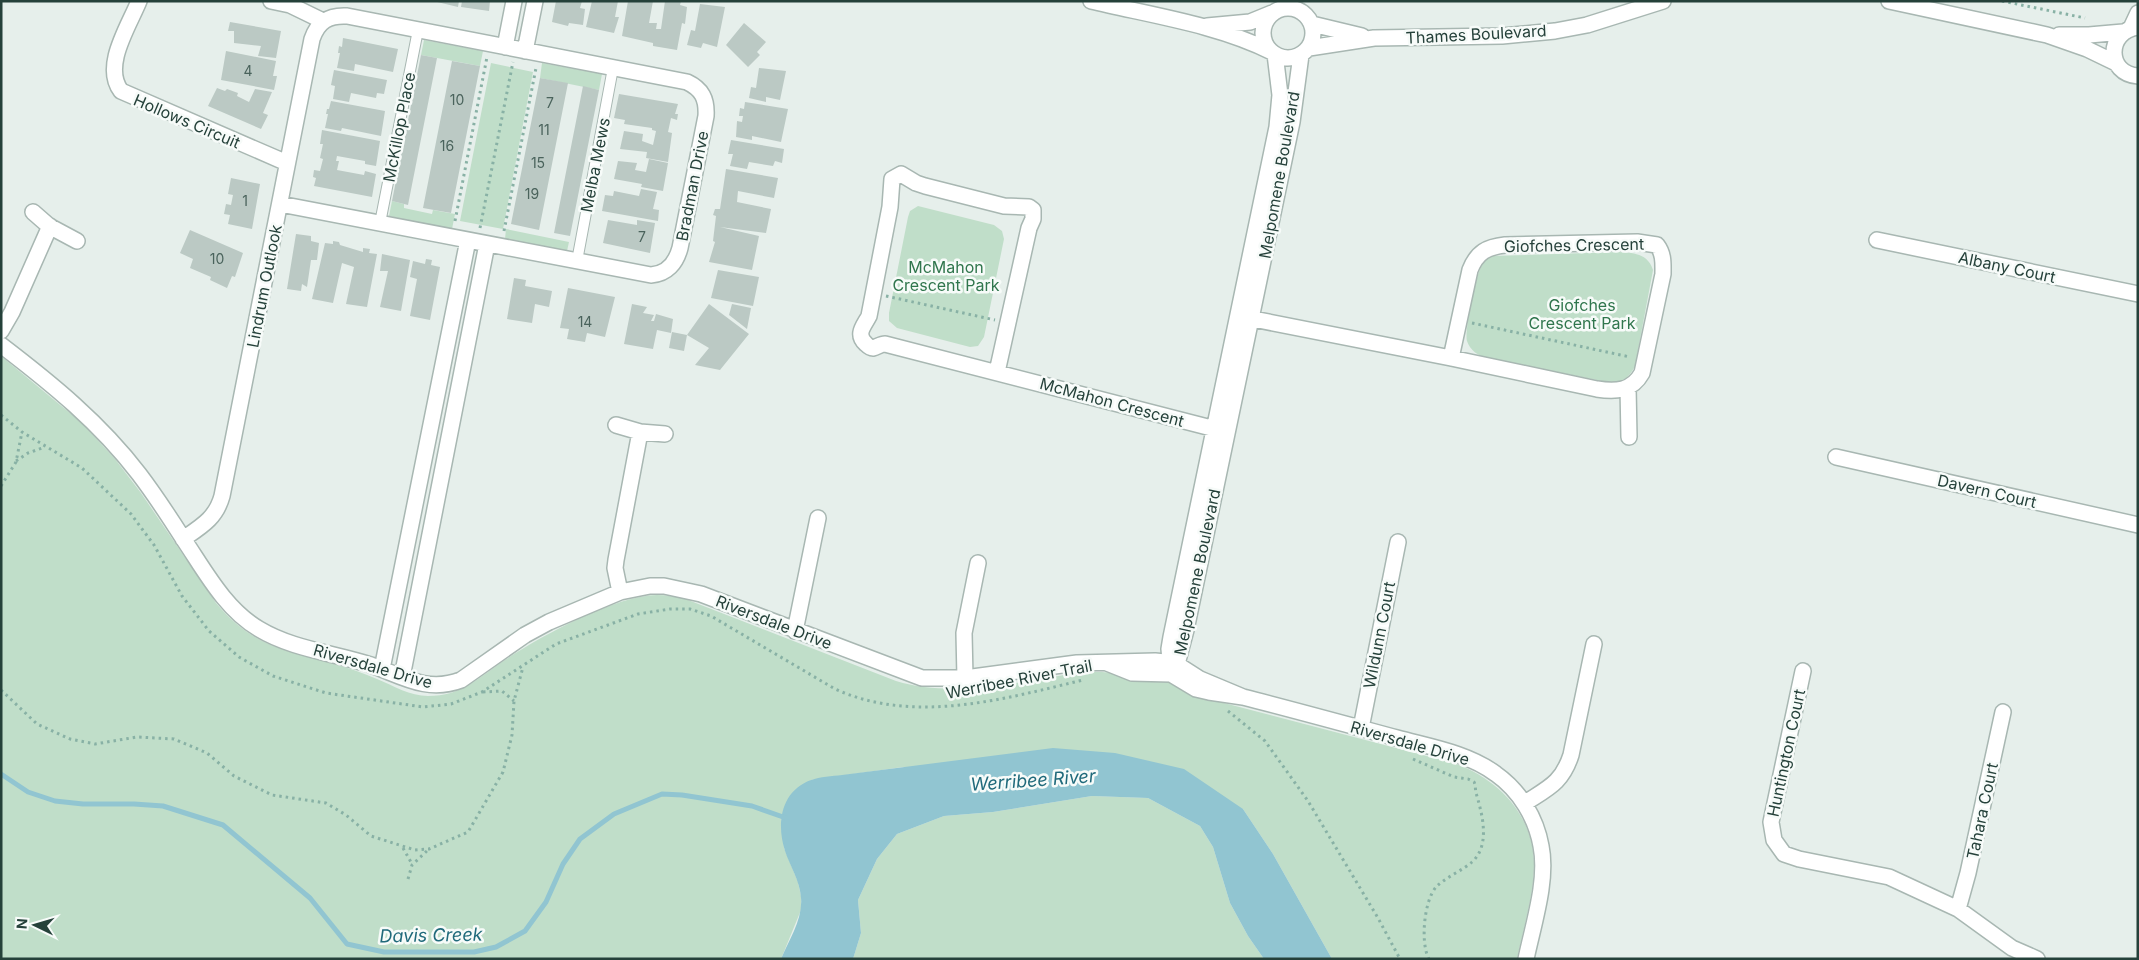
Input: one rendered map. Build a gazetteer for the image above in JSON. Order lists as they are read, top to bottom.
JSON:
{
  "streets": {
    "street": [
      "Thames Boulevard",
      "Hollows Circuit",
      "Melpomene Boulevard",
      "Bradman Drive",
      "Giofches Crescent",
      "Albany Court",
      "Lindrum Outlook",
      "McMahon Crescent",
      "Davern Court",
      "Riversdale Drive",
      "Wildunn Court",
      "Huntington Court",
      "Tahara Court"
    ],
    "lane": ["McKillop Place", "Melba Mews"],
    "path": ["Werribee River Trail"]
  },
  "crossings": [
    ["Thames Boulevard", "Melpomene Boulevard"],
    ["Hollows Circuit", "Lindrum Outlook"],
    ["McKillop Place", "Bradman Drive"],
    ["Melba Mews", "Bradman Drive"],
    ["Melpomene Boulevard", "McMahon Crescent"],
    ["Melpomene Boulevard", "Riversdale Drive"],
    ["Bradman Drive", "Lindrum Outlook"],
    ["Lindrum Outlook", "Riversdale Drive"],
    ["Riversdale Drive", "Wildunn Court"],
    ["Huntington Court", "Tahara Court"]
  ],
  "water": ["Werribee River", "Davis Creek"],
  "parks": ["McMahon Crescent Park", "Giofches Crescent Park"],
  "house_numbers": [
    "4",
    "10",
    "7",
    "11",
    "16",
    "15",
    "19",
    "1",
    "7",
    "10",
    "14"
  ],
  "north": "left"
}
